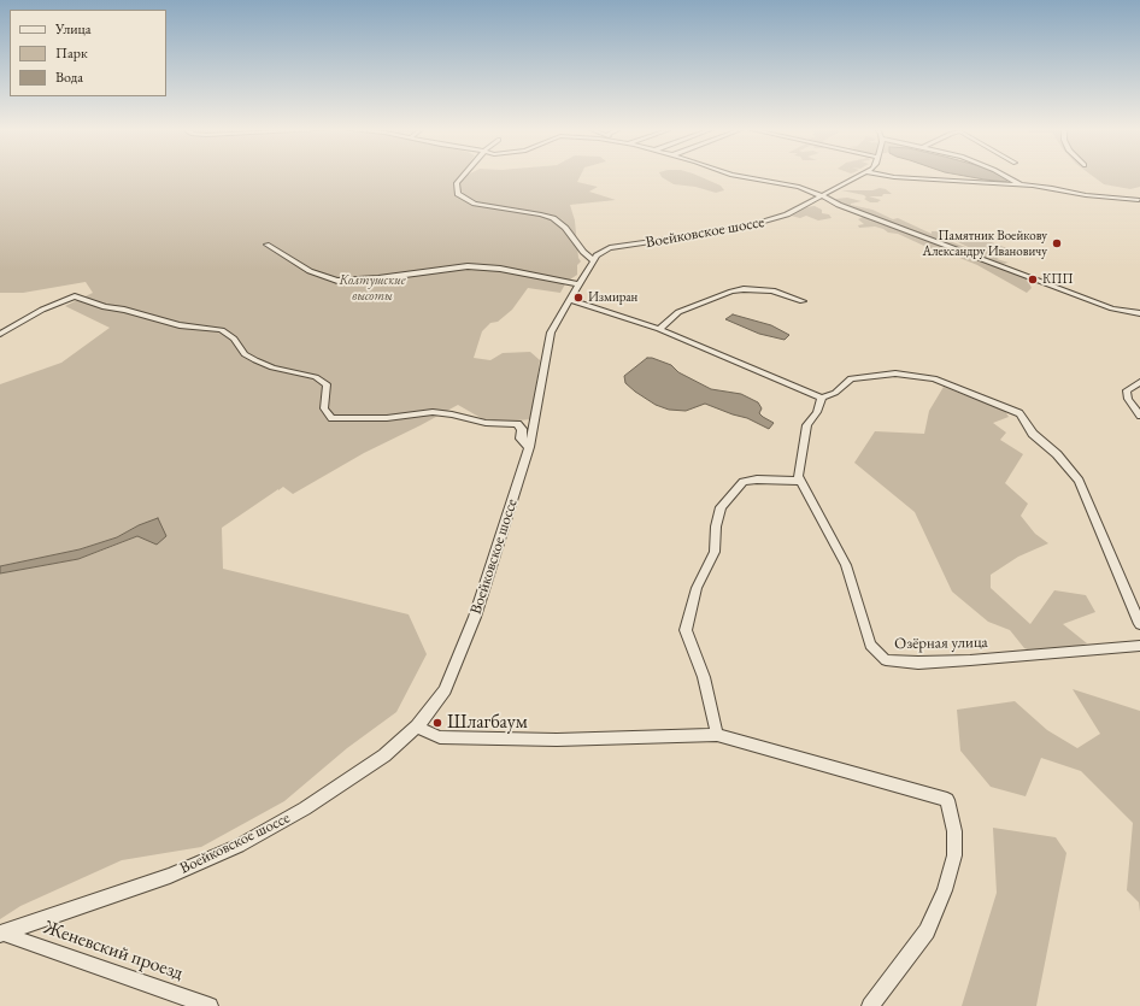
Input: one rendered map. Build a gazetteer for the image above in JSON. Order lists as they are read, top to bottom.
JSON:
{
  "streets": {
    "street": ["Воейковское шоссе", "Озёрная улица", "Женевский проезд"]
  },
  "crossings": [
    ["Воейковское шоссе", "Женевский проезд"]
  ],
  "parks": ["Колтушские высоты"],
  "places": [
    "Памятник Воейкову Александру Ивановичу",
    "КПП",
    "Измиран",
    "Шлагбаум"
  ],
  "legend": ["Улица", "Парк", "Вода"]
}
